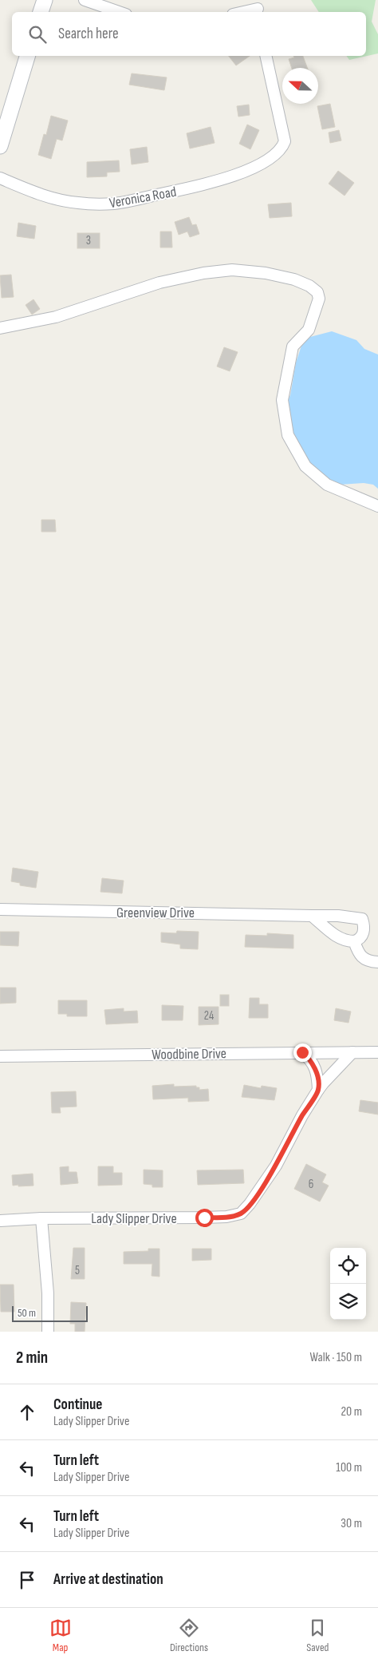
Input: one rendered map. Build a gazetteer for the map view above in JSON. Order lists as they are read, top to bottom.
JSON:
{
  "streets": {
    "street": [
      "Veronica Road",
      "Greenview Drive",
      "Woodbine Drive",
      "Lady Slipper Drive"
    ]
  },
  "crossings": [
    ["Woodbine Drive", "Lady Slipper Drive"]
  ],
  "house_numbers": [
    "3",
    "24",
    "6",
    "5"
  ],
  "scale_bar": "50 m",
  "north": "left",
  "page": {
    "search": "Search here",
    "scale": "50 m",
    "heading": ["2 min", "Walk · 150 m"],
    "list": [
      ["Continue", "Lady Slipper Drive", "20 m"],
      ["Turn left", "Lady Slipper Drive", "100 m"],
      ["Turn left", "Lady Slipper Drive", "30 m"],
      "Arrive at destination"
    ],
    "nav": ["Map", "Directions", "Saved"]
  }
}
